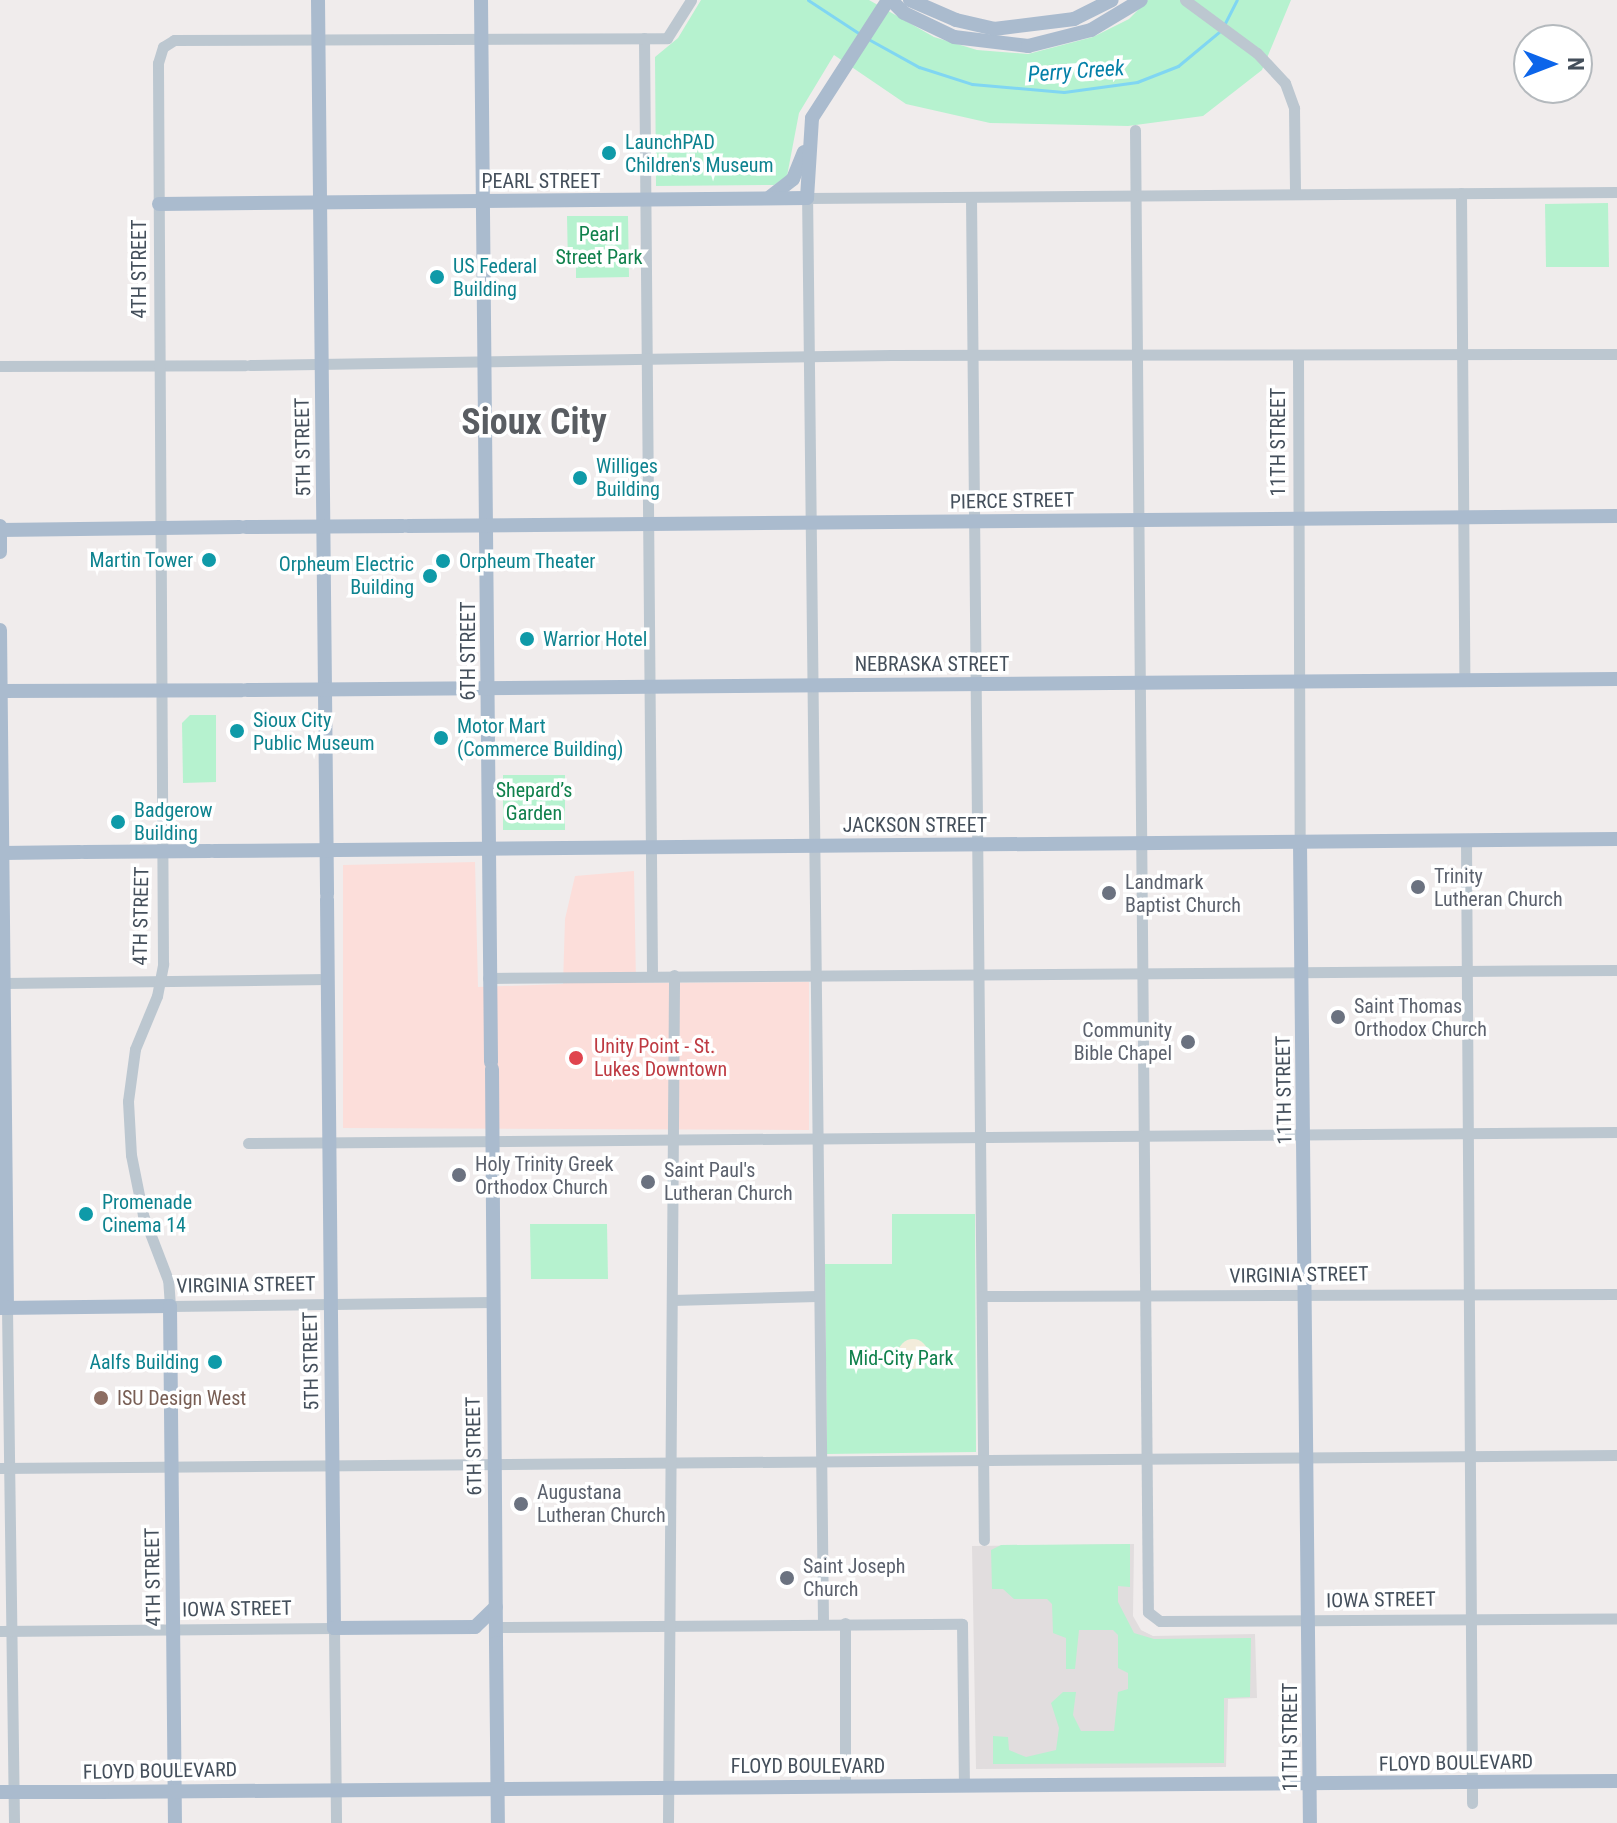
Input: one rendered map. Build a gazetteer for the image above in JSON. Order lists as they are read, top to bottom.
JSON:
{
  "streets": {
    "main road": [
      "PEARL STREET",
      "4TH STREET",
      "11TH STREET",
      "5TH STREET",
      "PIERCE STREET",
      "6TH STREET",
      "NEBRASKA STREET",
      "JACKSON STREET",
      "VIRGINIA STREET",
      "IOWA STREET",
      "FLOYD BOULEVARD"
    ]
  },
  "crossings": [
    ["PEARL STREET", "4TH STREET"],
    ["PEARL STREET", "5TH STREET"],
    ["PEARL STREET", "6TH STREET"],
    ["4TH STREET", "5TH STREET"],
    ["4TH STREET", "PIERCE STREET"],
    ["4TH STREET", "NEBRASKA STREET"],
    ["4TH STREET", "JACKSON STREET"],
    ["4TH STREET", "VIRGINIA STREET"],
    ["4TH STREET", "IOWA STREET"],
    ["4TH STREET", "FLOYD BOULEVARD"],
    ["11TH STREET", "PIERCE STREET"],
    ["11TH STREET", "NEBRASKA STREET"],
    ["11TH STREET", "JACKSON STREET"],
    ["11TH STREET", "VIRGINIA STREET"],
    ["11TH STREET", "IOWA STREET"],
    ["11TH STREET", "FLOYD BOULEVARD"],
    ["5TH STREET", "PIERCE STREET"],
    ["5TH STREET", "NEBRASKA STREET"],
    ["5TH STREET", "JACKSON STREET"],
    ["5TH STREET", "VIRGINIA STREET"],
    ["5TH STREET", "IOWA STREET"],
    ["5TH STREET", "FLOYD BOULEVARD"],
    ["PIERCE STREET", "6TH STREET"],
    ["6TH STREET", "NEBRASKA STREET"],
    ["6TH STREET", "JACKSON STREET"],
    ["6TH STREET", "VIRGINIA STREET"]
  ],
  "districts": ["Sioux City"],
  "water": ["Perry Creek"],
  "parks": ["Pearl Street Park", "Shepard’s Garden", "Mid-City Park"],
  "places": [
    "LaunchPAD Children's Museum",
    "US Federal Building",
    "Williges Building",
    "Martin Tower",
    "Orpheum Theater",
    "Orpheum Electric Building",
    "Warrior Hotel",
    "Sioux City Public Museum",
    "Motor Mart (Commerce Building)",
    "Badgerow Building",
    "Trinity Lutheran Church",
    "Landmark Baptist Church",
    "Saint Thomas Orthodox Church",
    "Community Bible Chapel",
    "Unity Point - St. Lukes Downtown",
    "Holy Trinity Greek Orthodox Church",
    "Saint Paul's Lutheran Church",
    "Promenade Cinema 14",
    "Aalfs Building",
    "ISU Design West",
    "Augustana Lutheran Church",
    "Saint Joseph Church"
  ],
  "north": "right"
}
